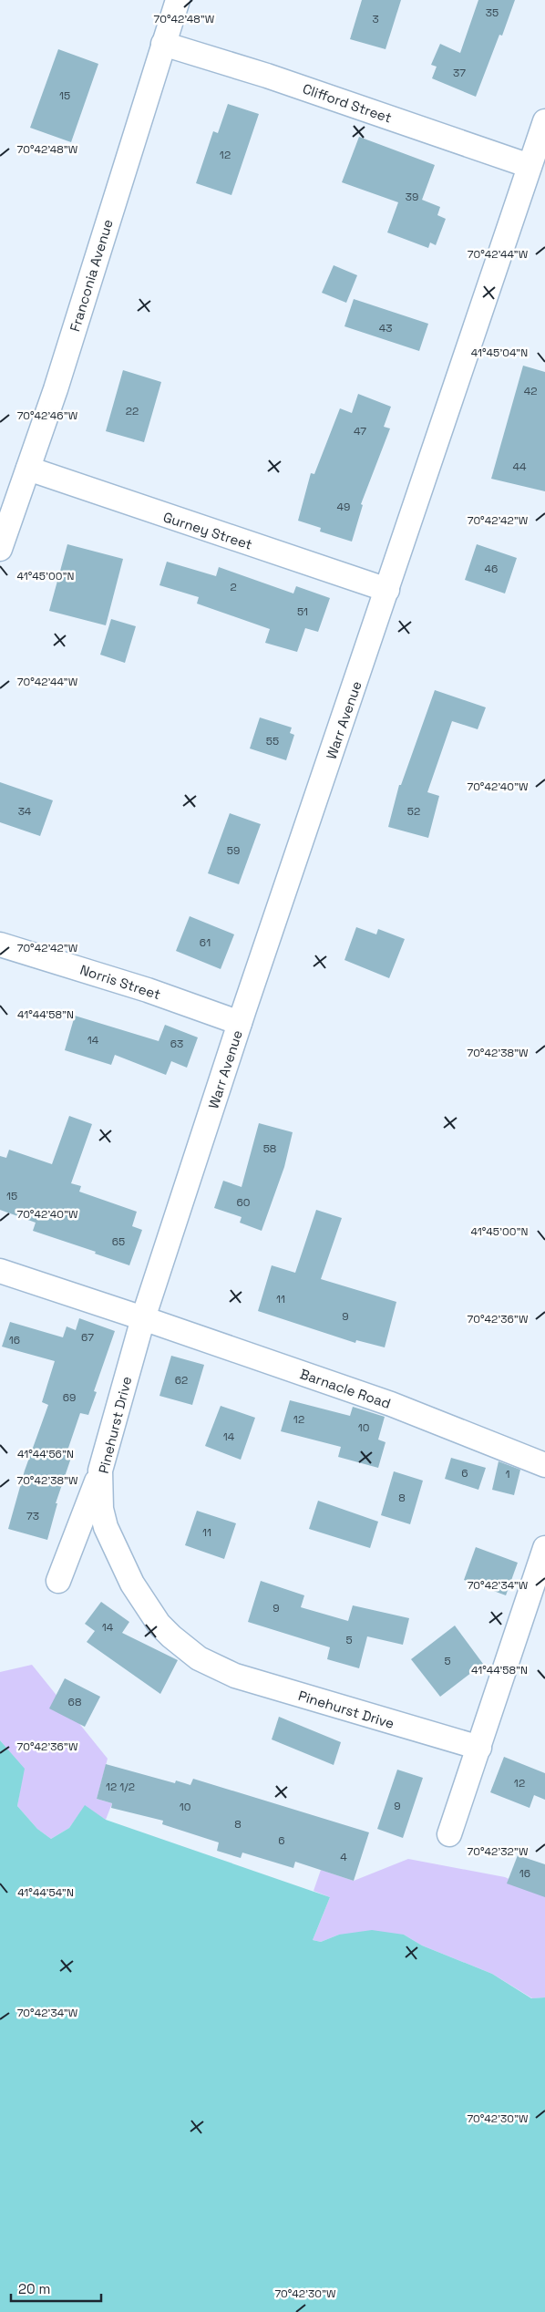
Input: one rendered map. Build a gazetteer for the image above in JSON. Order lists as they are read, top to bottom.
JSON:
{
  "streets": {
    "street": [
      "Clifford Street",
      "Franconia Avenue",
      "Gurney Street",
      "Warr Avenue",
      "Norris Street",
      "Barnacle Road",
      "Pinehurst Drive"
    ]
  },
  "crossings": [
    ["Clifford Street", "Franconia Avenue"],
    ["Clifford Street", "Warr Avenue"],
    ["Franconia Avenue", "Gurney Street"],
    ["Gurney Street", "Warr Avenue"],
    ["Warr Avenue", "Norris Street"],
    ["Warr Avenue", "Barnacle Road"],
    ["Warr Avenue", "Pinehurst Drive"],
    ["Barnacle Road", "Pinehurst Drive"]
  ],
  "house_numbers": [
    "35",
    "3",
    "37",
    "15",
    "12",
    "39",
    "43",
    "42",
    "22",
    "47",
    "44",
    "49",
    "46",
    "2",
    "51",
    "55",
    "34",
    "52",
    "59",
    "61",
    "14",
    "63",
    "58",
    "15",
    "60",
    "65",
    "11",
    "9",
    "67",
    "16",
    "62",
    "69",
    "12",
    "10",
    "14",
    "6",
    "1",
    "8",
    "73",
    "11",
    "9",
    "14",
    "5",
    "5",
    "68",
    "12",
    "12 1/2",
    "9",
    "10",
    "8",
    "6",
    "4",
    "16"
  ],
  "scale_bar": "20 m",
  "coordinates": [
    "70°42'48\"W",
    "70°42'44\"W",
    "41°45'04\"N",
    "70°42'46\"W",
    "70°42'42\"W",
    "41°45'00\"N",
    "70°42'40\"W",
    "41°44'58\"N",
    "70°42'38\"W",
    "70°42'36\"W",
    "41°44'56\"N",
    "70°42'34\"W",
    "70°42'32\"W",
    "41°44'54\"N",
    "70°42'30\"W"
  ]
}
